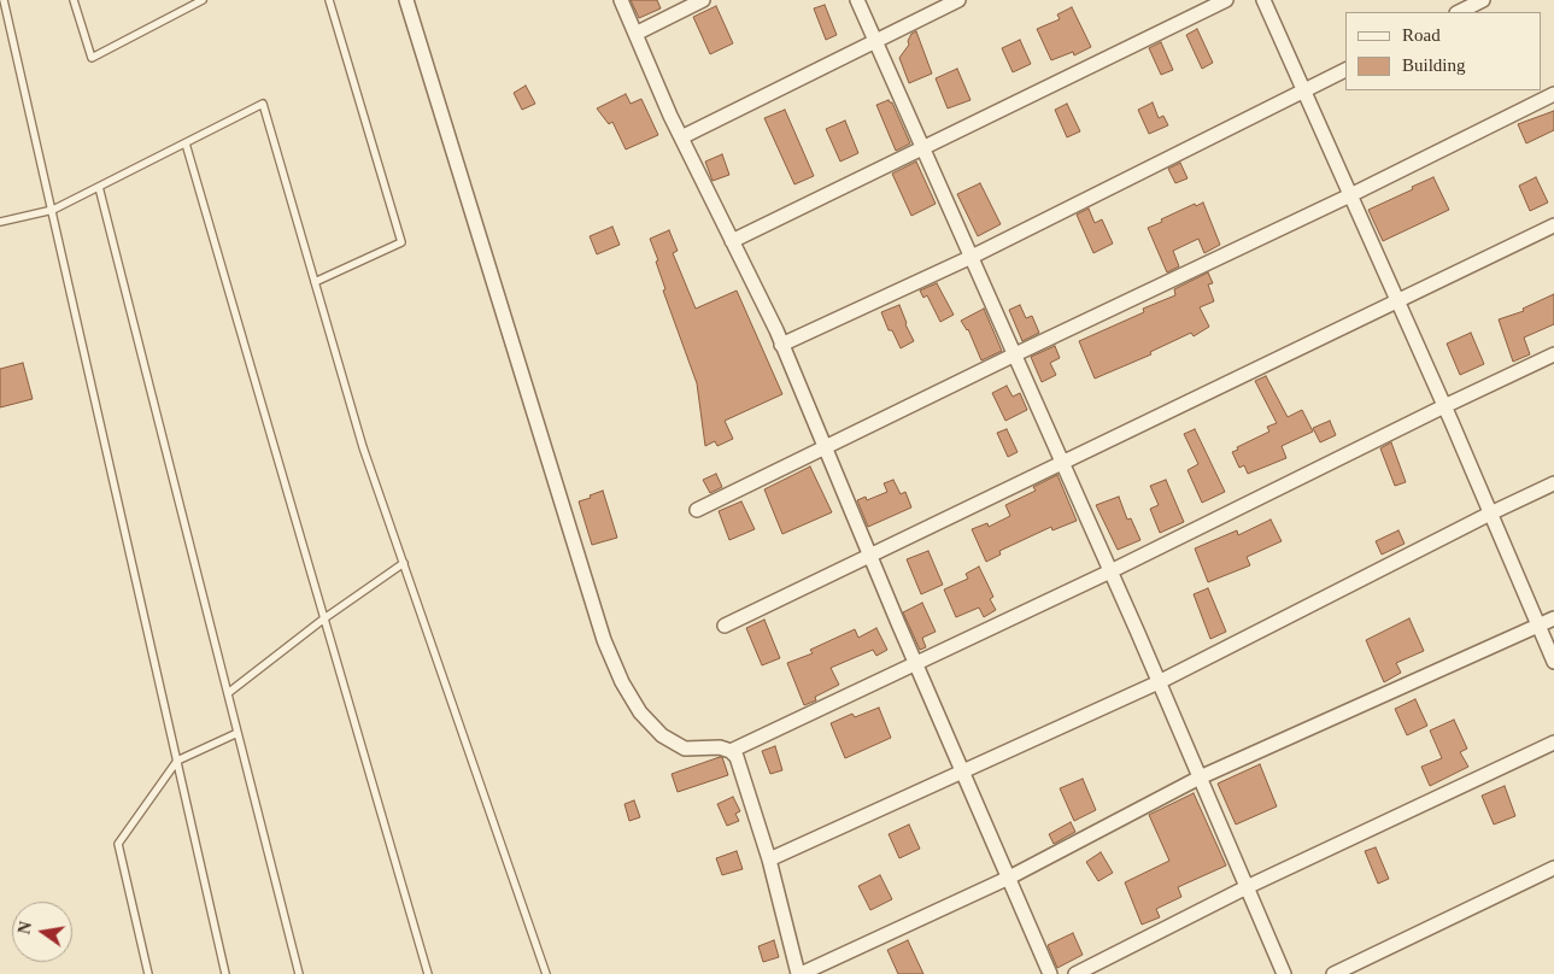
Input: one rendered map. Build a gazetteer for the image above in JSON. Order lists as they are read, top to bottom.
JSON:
{
  "legend": ["Road", "Building"],
  "north": "left"
}
